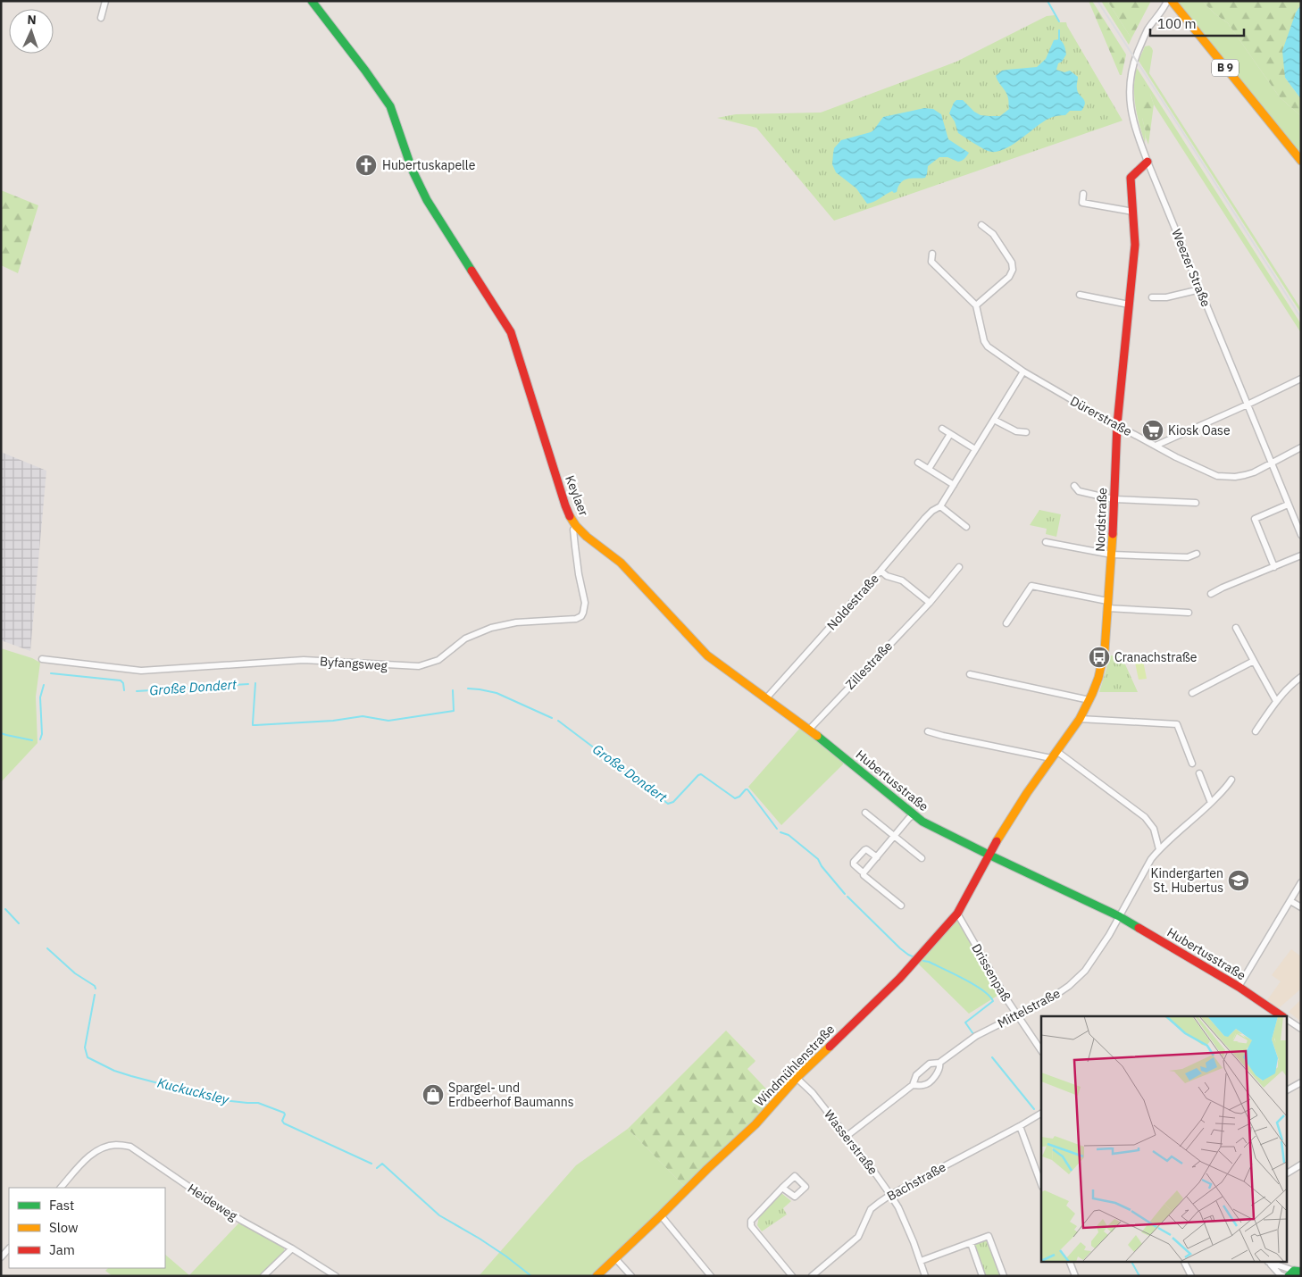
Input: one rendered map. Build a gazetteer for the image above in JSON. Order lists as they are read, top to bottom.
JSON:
{
  "streets": {
    "street": [
      "B 9",
      "Weezer Straße",
      "Dürerstraße",
      "Keylaer",
      "Nordstraße",
      "Noldestraße",
      "Byfangsweg",
      "Zillestraße",
      "Hubertusstraße",
      "Drissenpaß",
      "Mittelstraße",
      "Windmühlenstraße",
      "Wasserstraße",
      "Bachstraße",
      "Heideweg"
    ]
  },
  "crossings": [
    ["Weezer Straße", "Dürerstraße"],
    ["Weezer Straße", "Nordstraße"],
    ["Dürerstraße", "Nordstraße"],
    ["Dürerstraße", "Noldestraße"],
    ["Keylaer", "Byfangsweg"],
    ["Keylaer", "Hubertusstraße"],
    ["Nordstraße", "Hubertusstraße"],
    ["Nordstraße", "Windmühlenstraße"],
    ["Noldestraße", "Hubertusstraße"],
    ["Byfangsweg", "Hubertusstraße"],
    ["Zillestraße", "Hubertusstraße"],
    ["Hubertusstraße", "Mittelstraße"],
    ["Hubertusstraße", "Windmühlenstraße"],
    ["Drissenpaß", "Mittelstraße"],
    ["Drissenpaß", "Windmühlenstraße"],
    ["Mittelstraße", "Wasserstraße"],
    ["Windmühlenstraße", "Wasserstraße"],
    ["Wasserstraße", "Bachstraße"]
  ],
  "water": ["Große Dondert", "Kuckucksley"],
  "places": {
    "church": ["Hubertuskapelle"],
    "supermarket": ["Kiosk Oase"],
    "bus stop": ["Cranachstraße"],
    "school or university": ["Kindergarten St. Hubertus"],
    "shop": ["Spargel- und Erdbeerhof Baumanns"]
  },
  "legend": ["Fast", "Slow", "Jam"],
  "scale_bar": "100 m",
  "north": "top"
}
